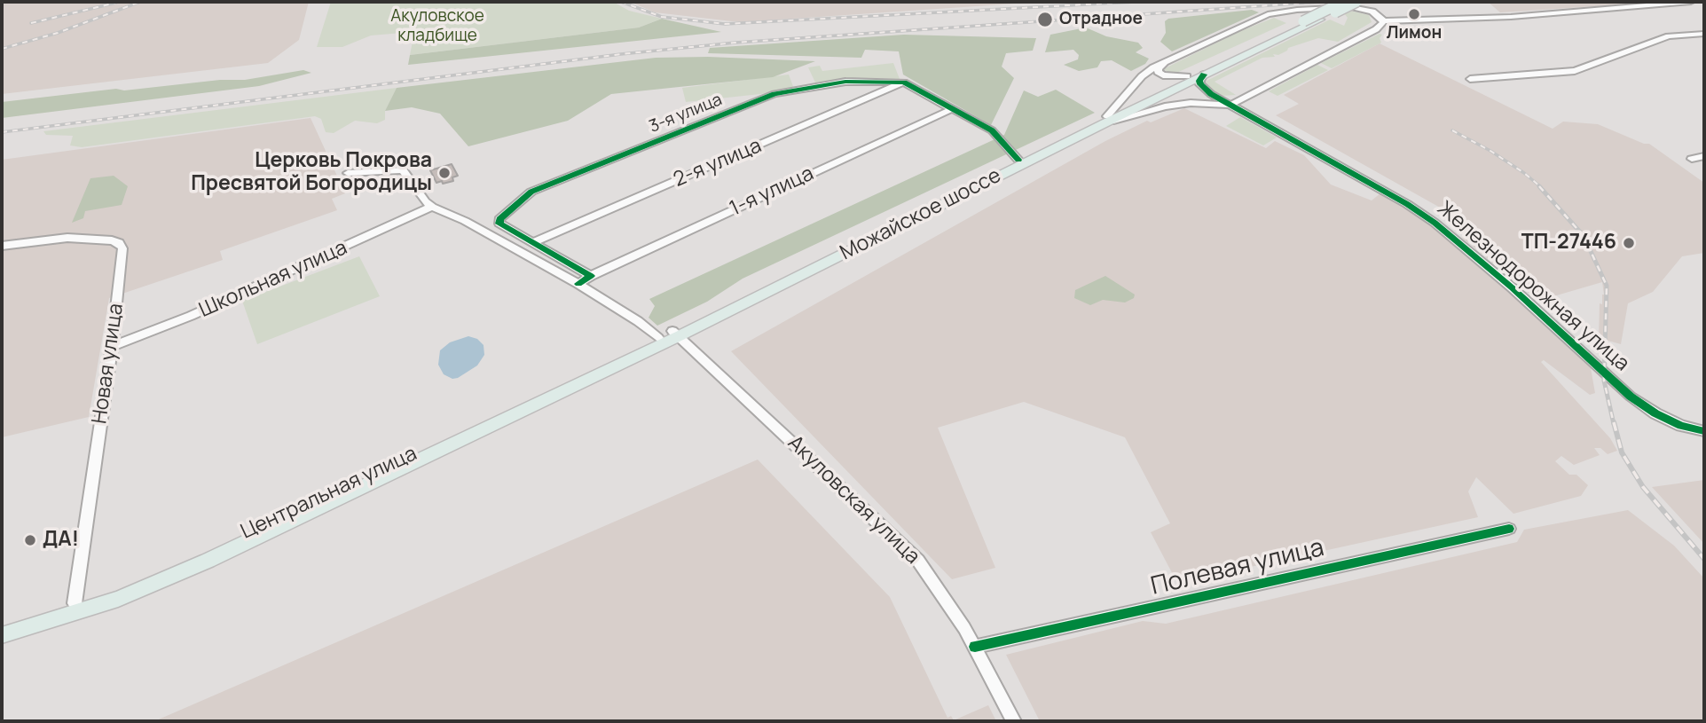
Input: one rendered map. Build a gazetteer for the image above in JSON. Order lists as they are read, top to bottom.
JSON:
{
  "streets": {
    "main road": ["Можайское шоссе", "Центральная улица"],
    "street": [
      "3-я улица",
      "2-я улица",
      "1-я улица",
      "Школьная улица",
      "Железнодорожная улица",
      "Новая улица",
      "Акуловская улица",
      "Полевая улица"
    ]
  },
  "crossings": [
    ["3-я улица", "2-я улица"],
    ["Можайское шоссе", "Железнодорожная улица"],
    ["Можайское шоссе", "Центральная улица"],
    ["Можайское шоссе", "Акуловская улица"],
    ["Школьная улица", "Новая улица"],
    ["Новая улица", "Центральная улица"],
    ["Акуловская улица", "Полевая улица"]
  ],
  "parks": ["Акуловское кладбище"],
  "places": [
    "Лимон",
    "Отрадное",
    "Церковь Покрова Пресвятой Богородицы",
    "ТП-27446",
    "ДА!"
  ]
}
